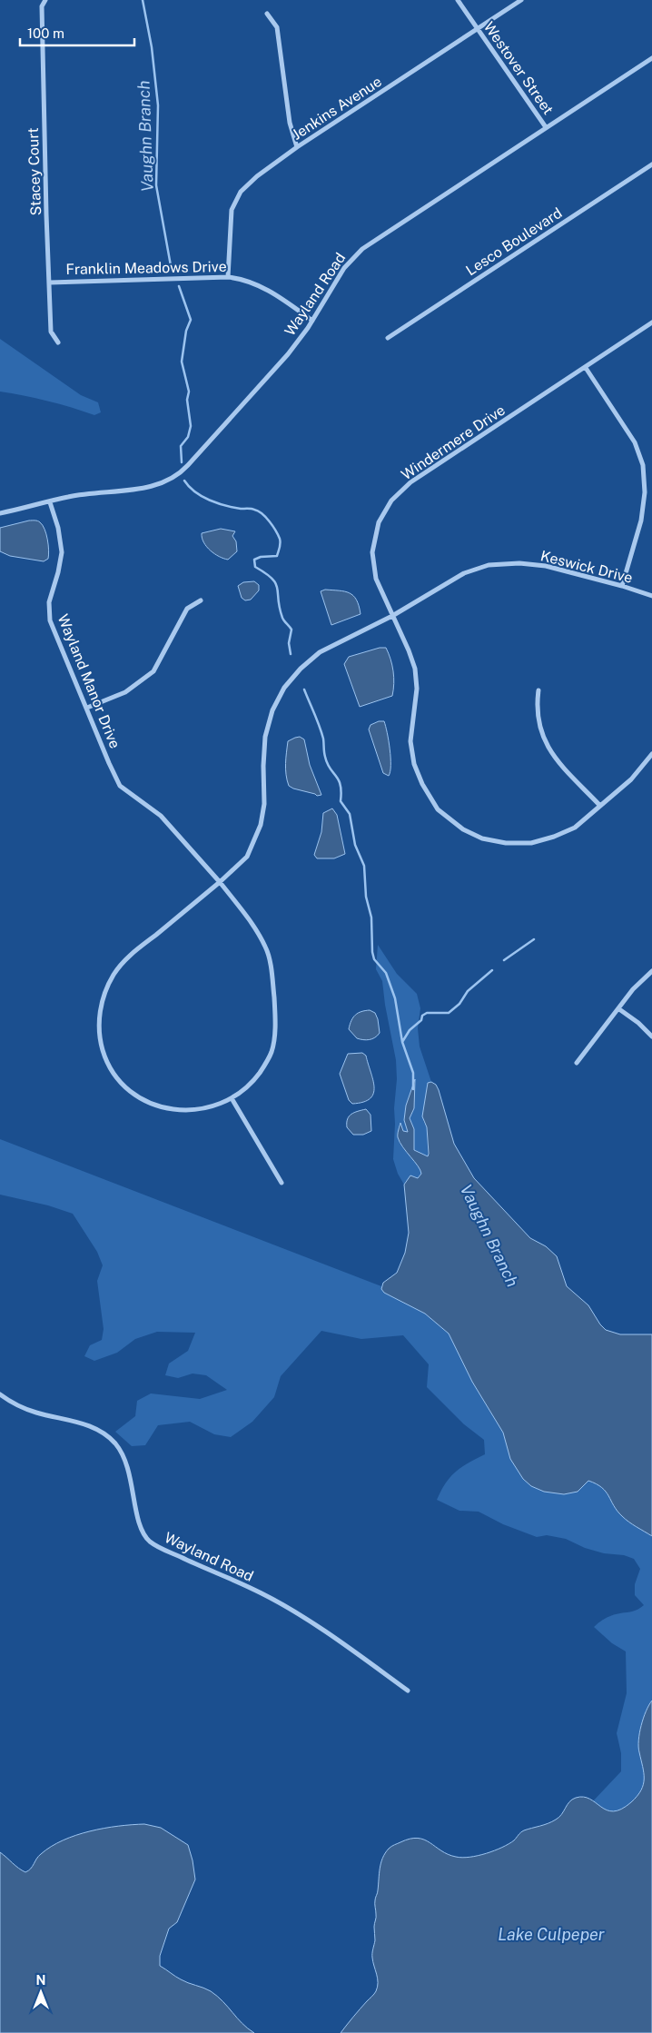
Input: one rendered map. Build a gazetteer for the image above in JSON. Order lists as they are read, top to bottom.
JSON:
{
  "streets": {
    "street": [
      "Westover Street",
      "Jenkins Avenue",
      "Stacey Court",
      "Lesco Boulevard",
      "Franklin Meadows Drive",
      "Wayland Road",
      "Windermere Drive",
      "Keswick Drive",
      "Wayland Manor Drive"
    ]
  },
  "crossings": [
    ["Westover Street", "Jenkins Avenue"],
    ["Westover Street", "Wayland Road"],
    ["Jenkins Avenue", "Franklin Meadows Drive"],
    ["Stacey Court", "Franklin Meadows Drive"],
    ["Franklin Meadows Drive", "Wayland Road"],
    ["Wayland Road", "Wayland Manor Drive"],
    ["Windermere Drive", "Keswick Drive"],
    ["Keswick Drive", "Wayland Manor Drive"]
  ],
  "water": ["Vaughn Branch", "Lake Culpeper"],
  "scale_bar": "100 m",
  "north": "top"
}
